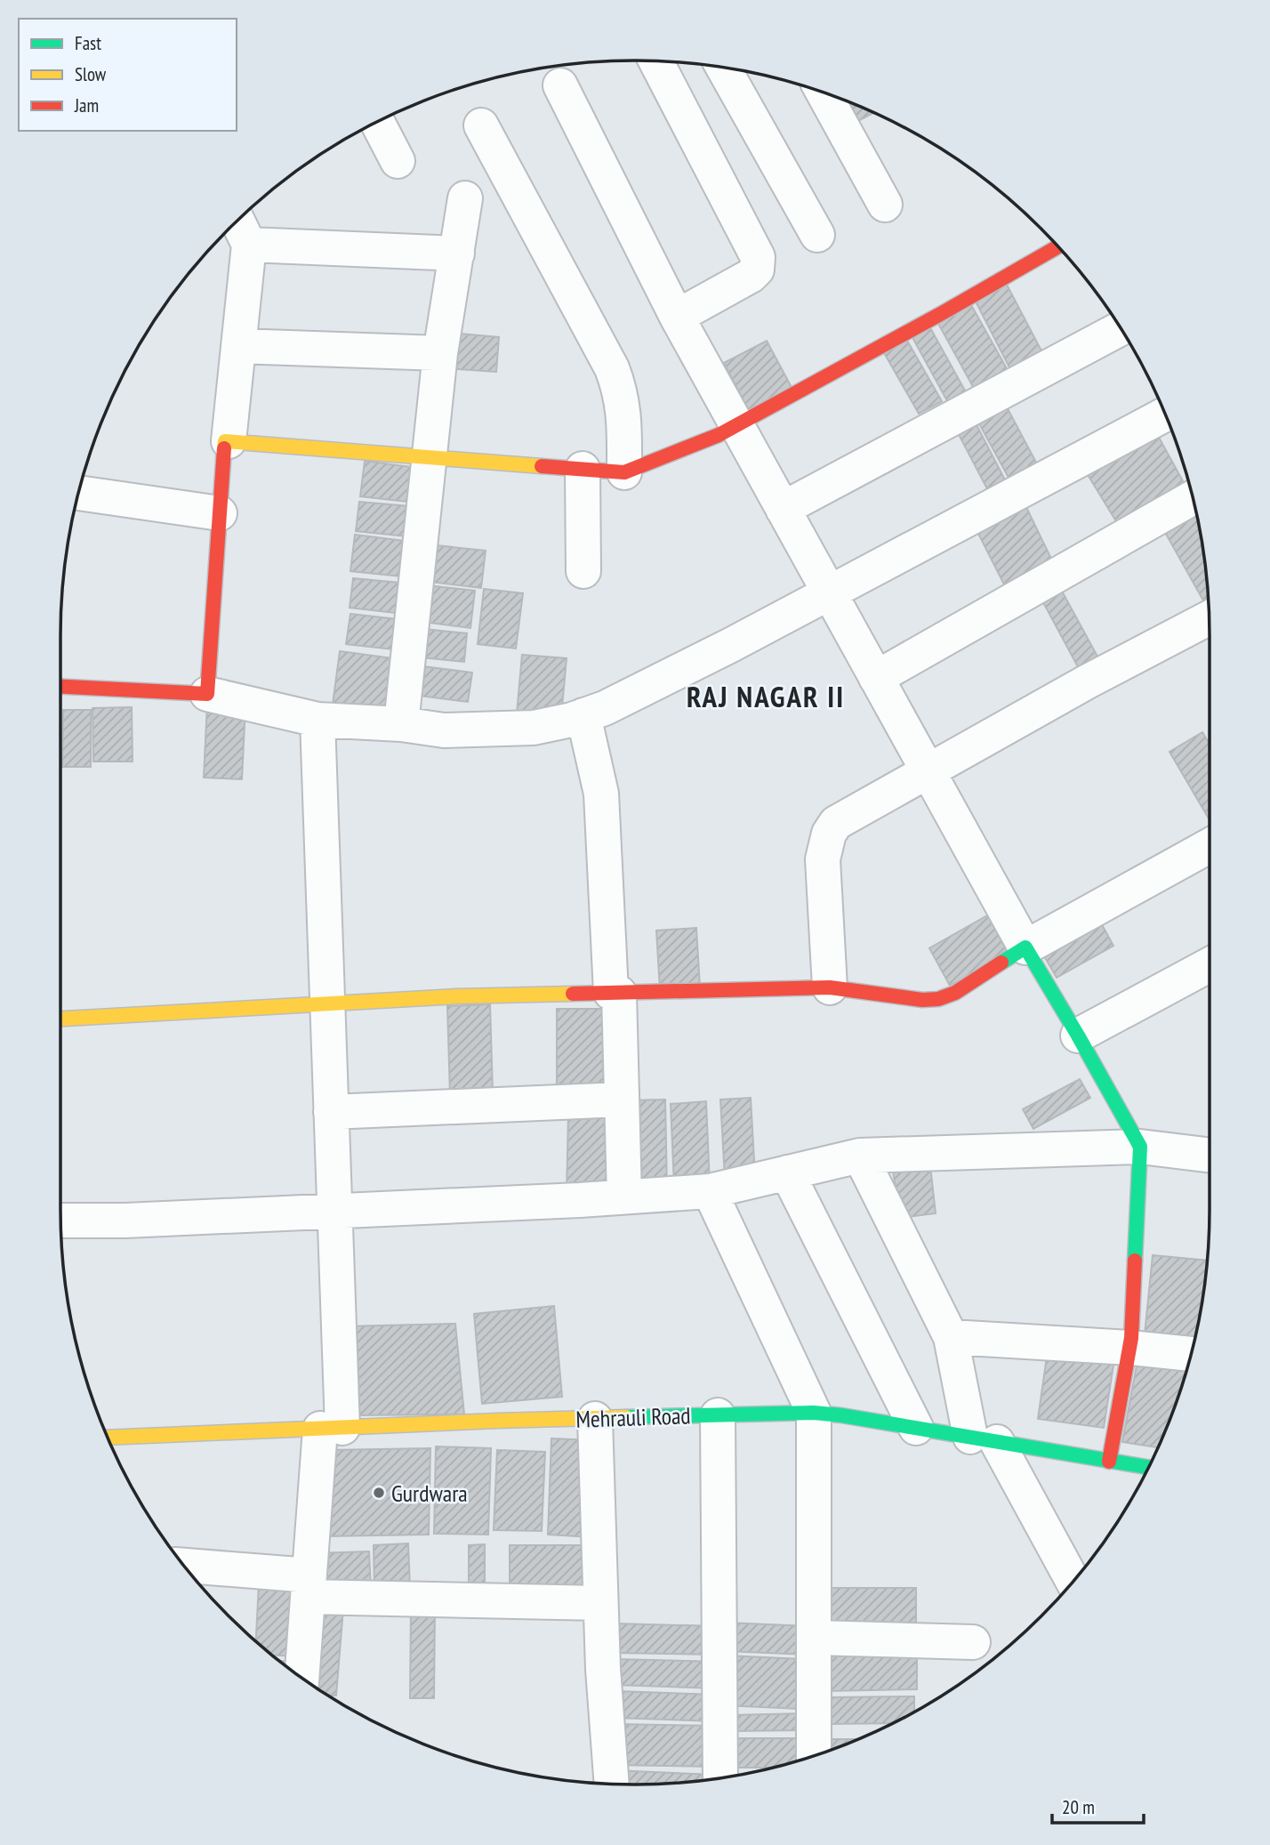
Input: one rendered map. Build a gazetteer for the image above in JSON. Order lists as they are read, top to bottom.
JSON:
{
  "streets": {
    "street": ["Mehrauli Road"]
  },
  "districts": ["RAJ NAGAR II"],
  "places": ["Gurdwara"],
  "legend": ["Fast", "Slow", "Jam"],
  "scale_bar": "20 m"
}
